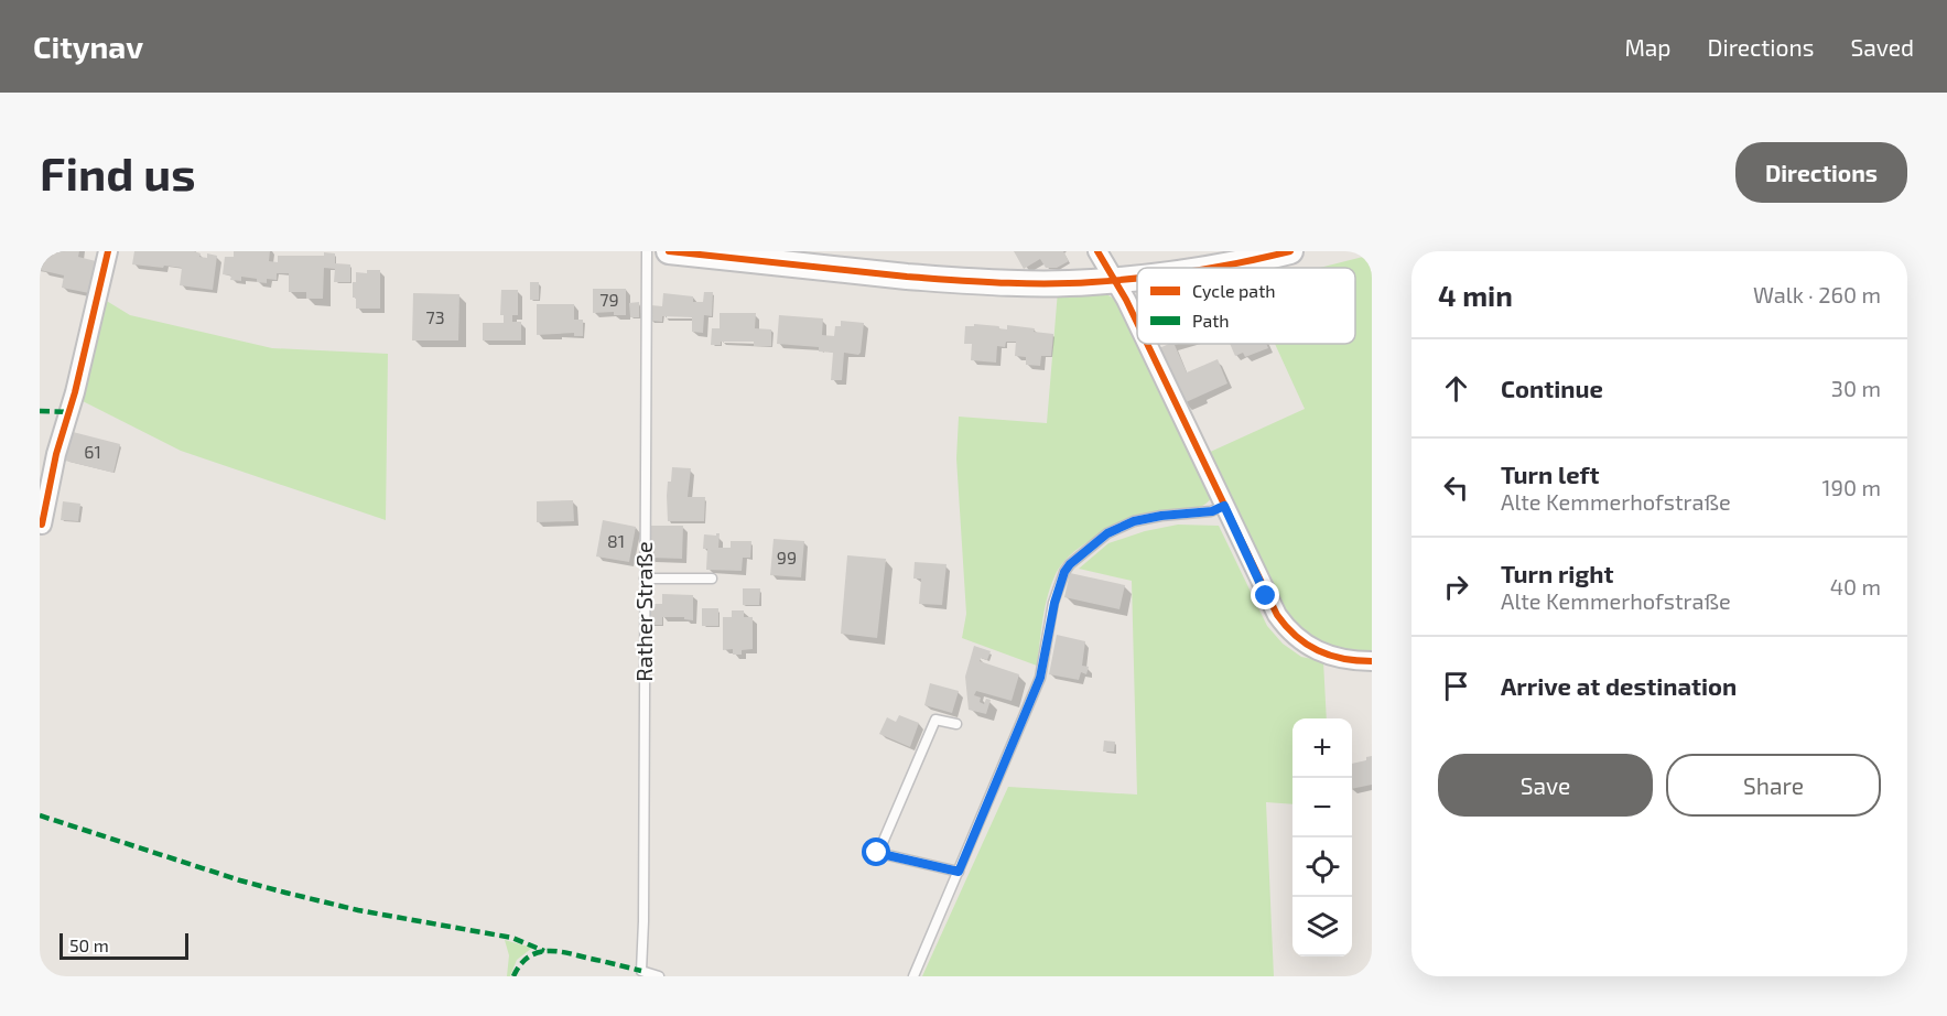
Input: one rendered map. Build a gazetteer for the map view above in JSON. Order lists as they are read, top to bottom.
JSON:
{
  "streets": {
    "lane": ["Rather Straße"]
  },
  "house_numbers": [
    "79",
    "73",
    "61",
    "81",
    "99"
  ],
  "legend": ["Cycle path", "Path"],
  "scale_bar": "50 m",
  "page": {
    "header": "Citynav",
    "nav": ["Map", "Directions", "Saved"],
    "buttons": [
      "Directions",
      ["Save", "Share"]
    ],
    "title": "Find us",
    "heading": ["4 min", "Walk · 260 m"],
    "list": [
      ["Continue", "30 m"],
      ["Turn left", "Alte Kemmerhofstraße", "190 m"],
      ["Turn right", "Alte Kemmerhofstraße", "40 m"],
      "Arrive at destination"
    ],
    "map_buttons": ["+", "−"],
    "scale": "50 m"
  }
}
